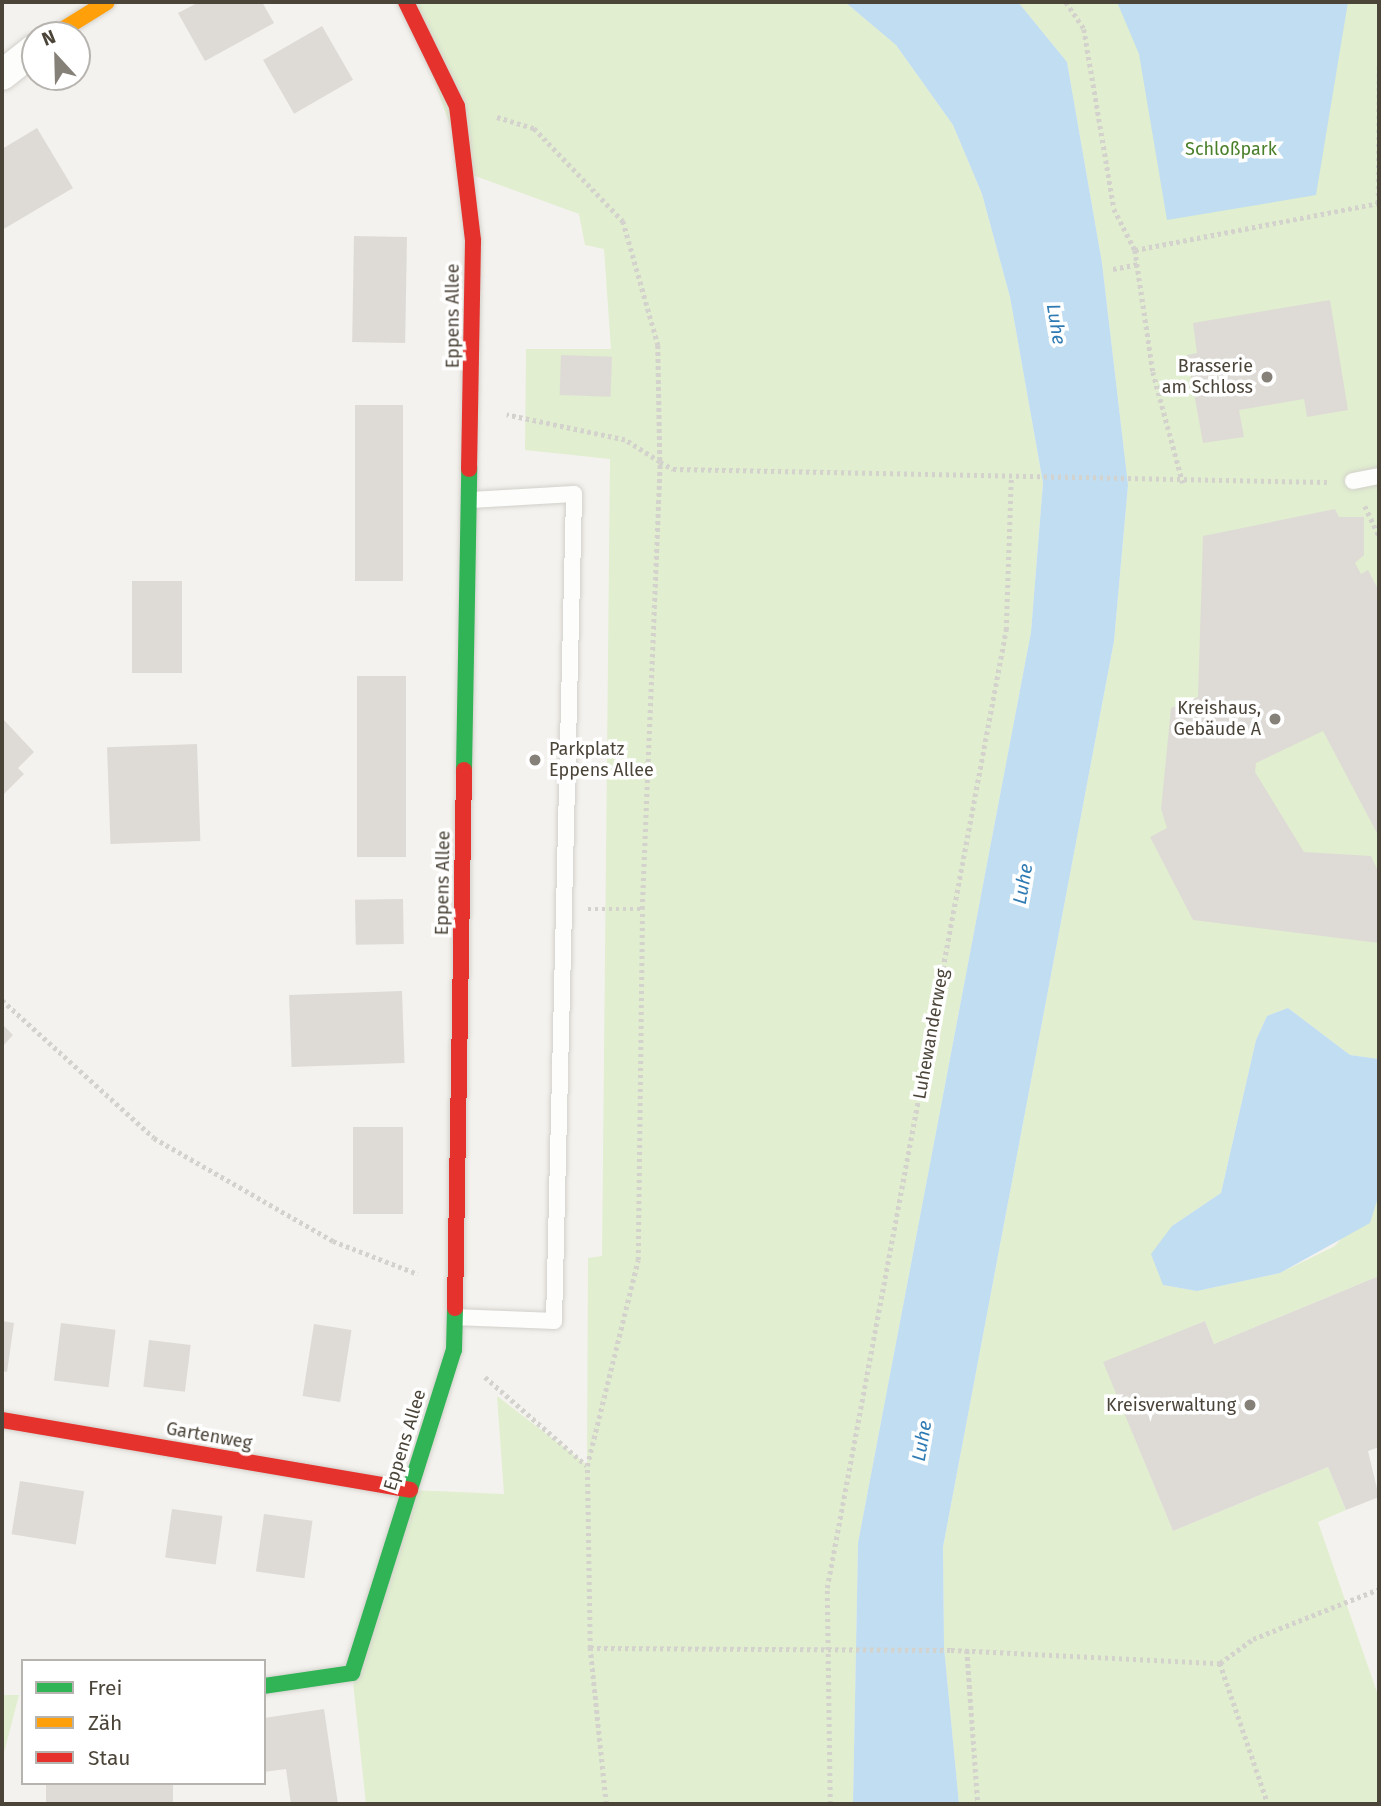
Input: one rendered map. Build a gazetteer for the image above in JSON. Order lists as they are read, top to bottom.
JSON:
{
  "streets": {
    "street": ["Eppens Allee", "Gartenweg"],
    "path": ["Luhewanderweg"]
  },
  "crossings": [
    ["Eppens Allee", "Gartenweg"]
  ],
  "water": ["Luhe"],
  "parks": ["Schloßpark"],
  "places": [
    "Brasserie am Schloss",
    "Kreishaus, Gebäude A",
    "Parkplatz Eppens Allee",
    "Kreisverwaltung"
  ],
  "legend": ["Frei", "Zäh", "Stau"],
  "north": "top"
}
